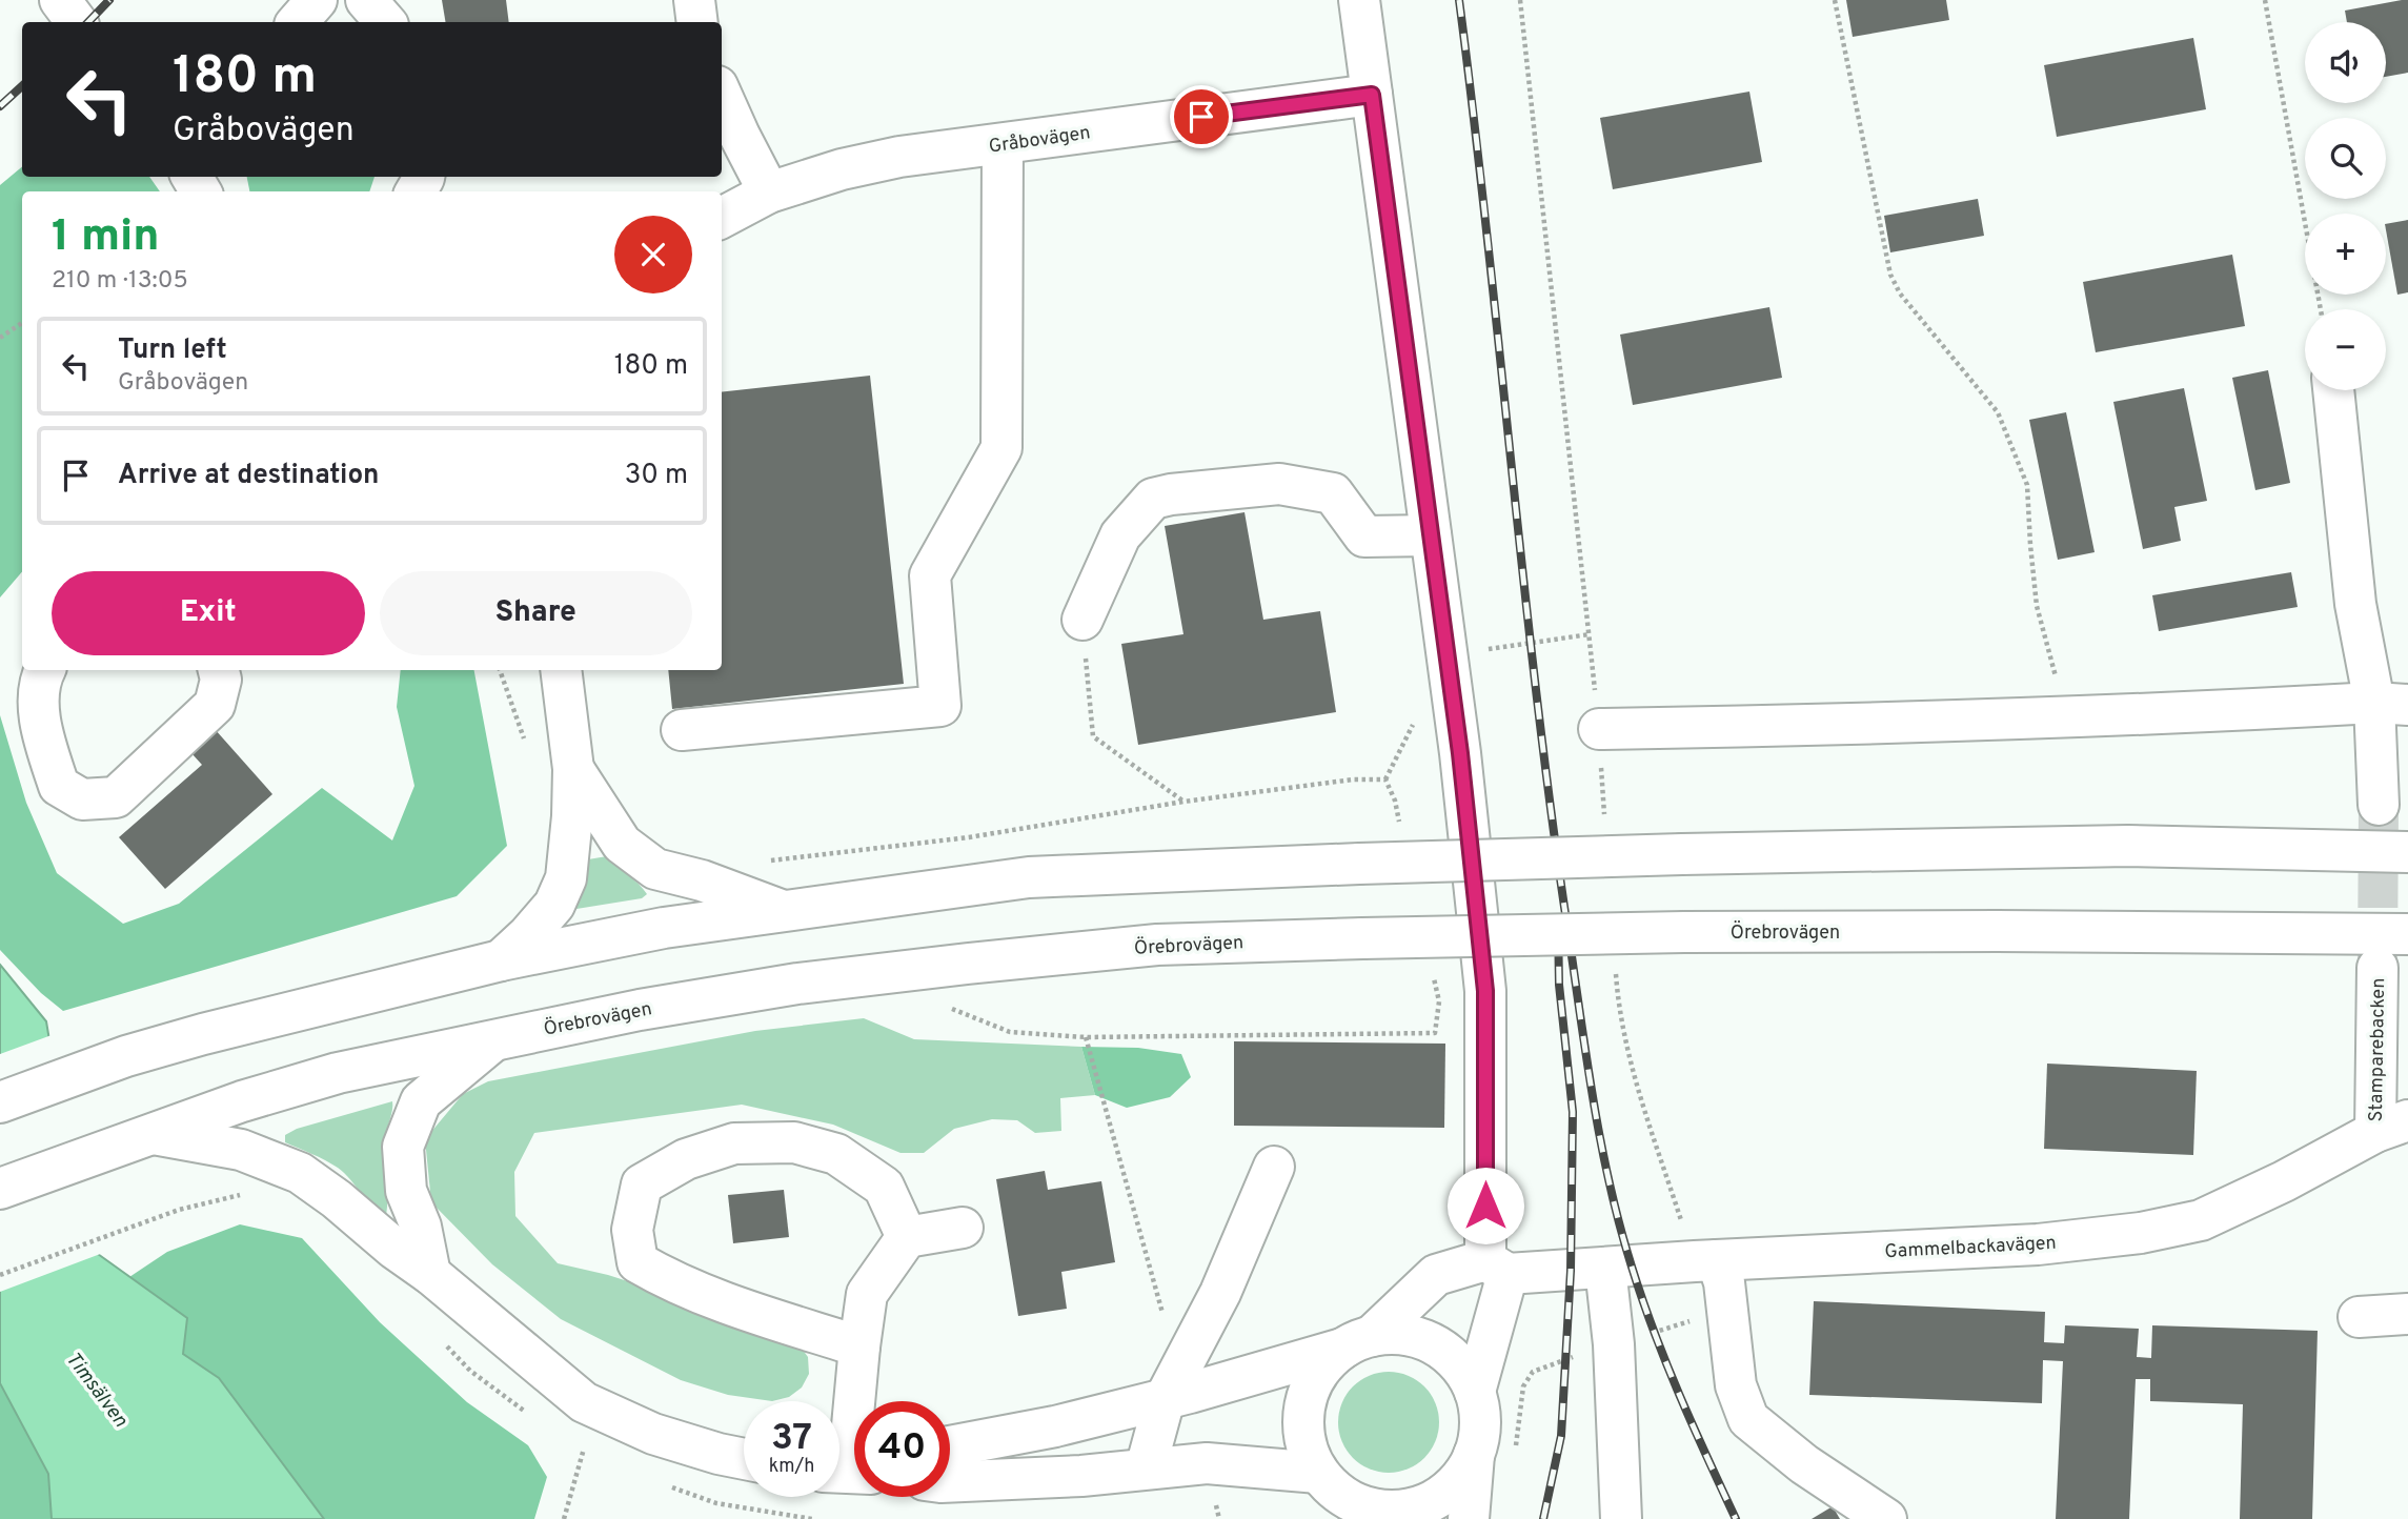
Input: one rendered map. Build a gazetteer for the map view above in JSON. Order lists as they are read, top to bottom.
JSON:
{
  "streets": {
    "main road": [
      "Gråbovägen",
      "Örebrovägen",
      "Stamparebacken",
      "Gammelbackavägen"
    ]
  },
  "crossings": [
    ["Stamparebacken", "Gammelbackavägen"]
  ],
  "water": ["Timsälven"],
  "page": {
    "map_buttons": ["+", "−"],
    "turn": ["180 m", "Gråbovägen"],
    "heading": ["1 min", "210 m · 13:05"],
    "list": [
      {
        "name": "Turn left",
        "note": "Gråbovägen",
        "value": "180 m"
      },
      {
        "name": "Arrive at destination",
        "value": "30 m"
      }
    ],
    "buttons": ["Exit", "Share"],
    "speed": "37 km/h",
    "limit": "40"
  }
}
